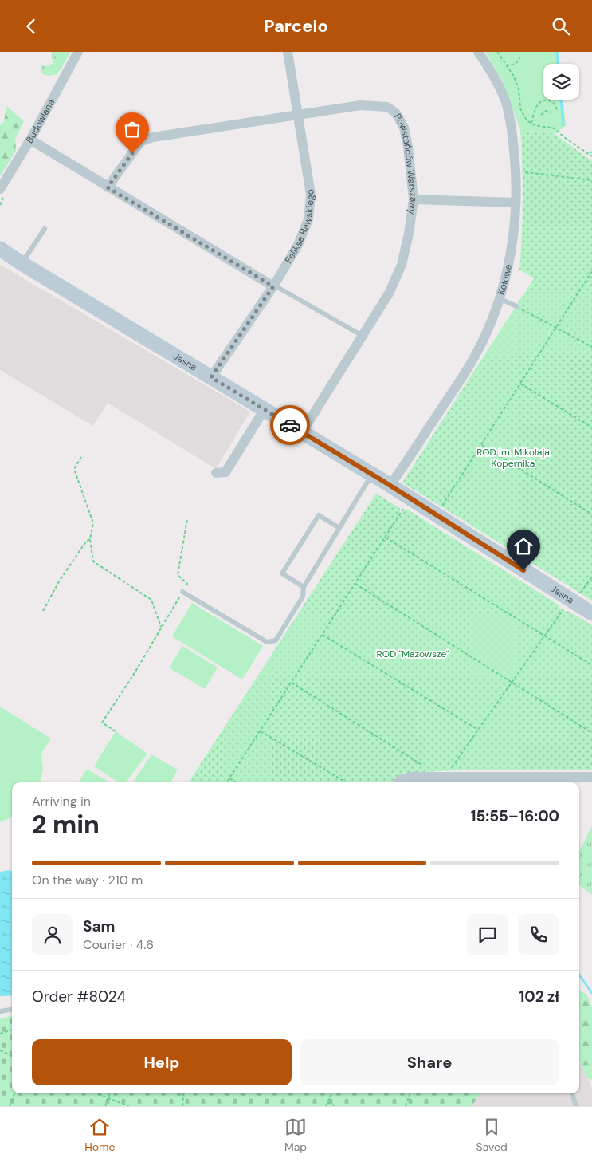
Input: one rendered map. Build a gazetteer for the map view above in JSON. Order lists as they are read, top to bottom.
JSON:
{
  "streets": {
    "street": [
      "Budowlana",
      "Powstańców Warszawy",
      "Feliksa Rawskiego",
      "Kołowa",
      "Jasna"
    ]
  },
  "crossings": [
    ["Powstańców Warszawy", "Feliksa Rawskiego"],
    ["Powstańców Warszawy", "Jasna"],
    ["Feliksa Rawskiego", "Jasna"],
    ["Kołowa", "Jasna"]
  ],
  "parks": ["ROD im. Mikołaja Kopernika", "ROD \"Mazowsze\""],
  "page": {
    "header": "Parcelo",
    "heading": ["2 min", "Arriving in", "15:55–16:00"],
    "panel": [
      "Sam",
      "Courier · 4.6",
      "Order #8024",
      "102 zł"
    ],
    "bar": "On the way · 210 m",
    "buttons": ["Help", "Share"],
    "tabs": ["Home", "Map", "Saved"]
  }
}
